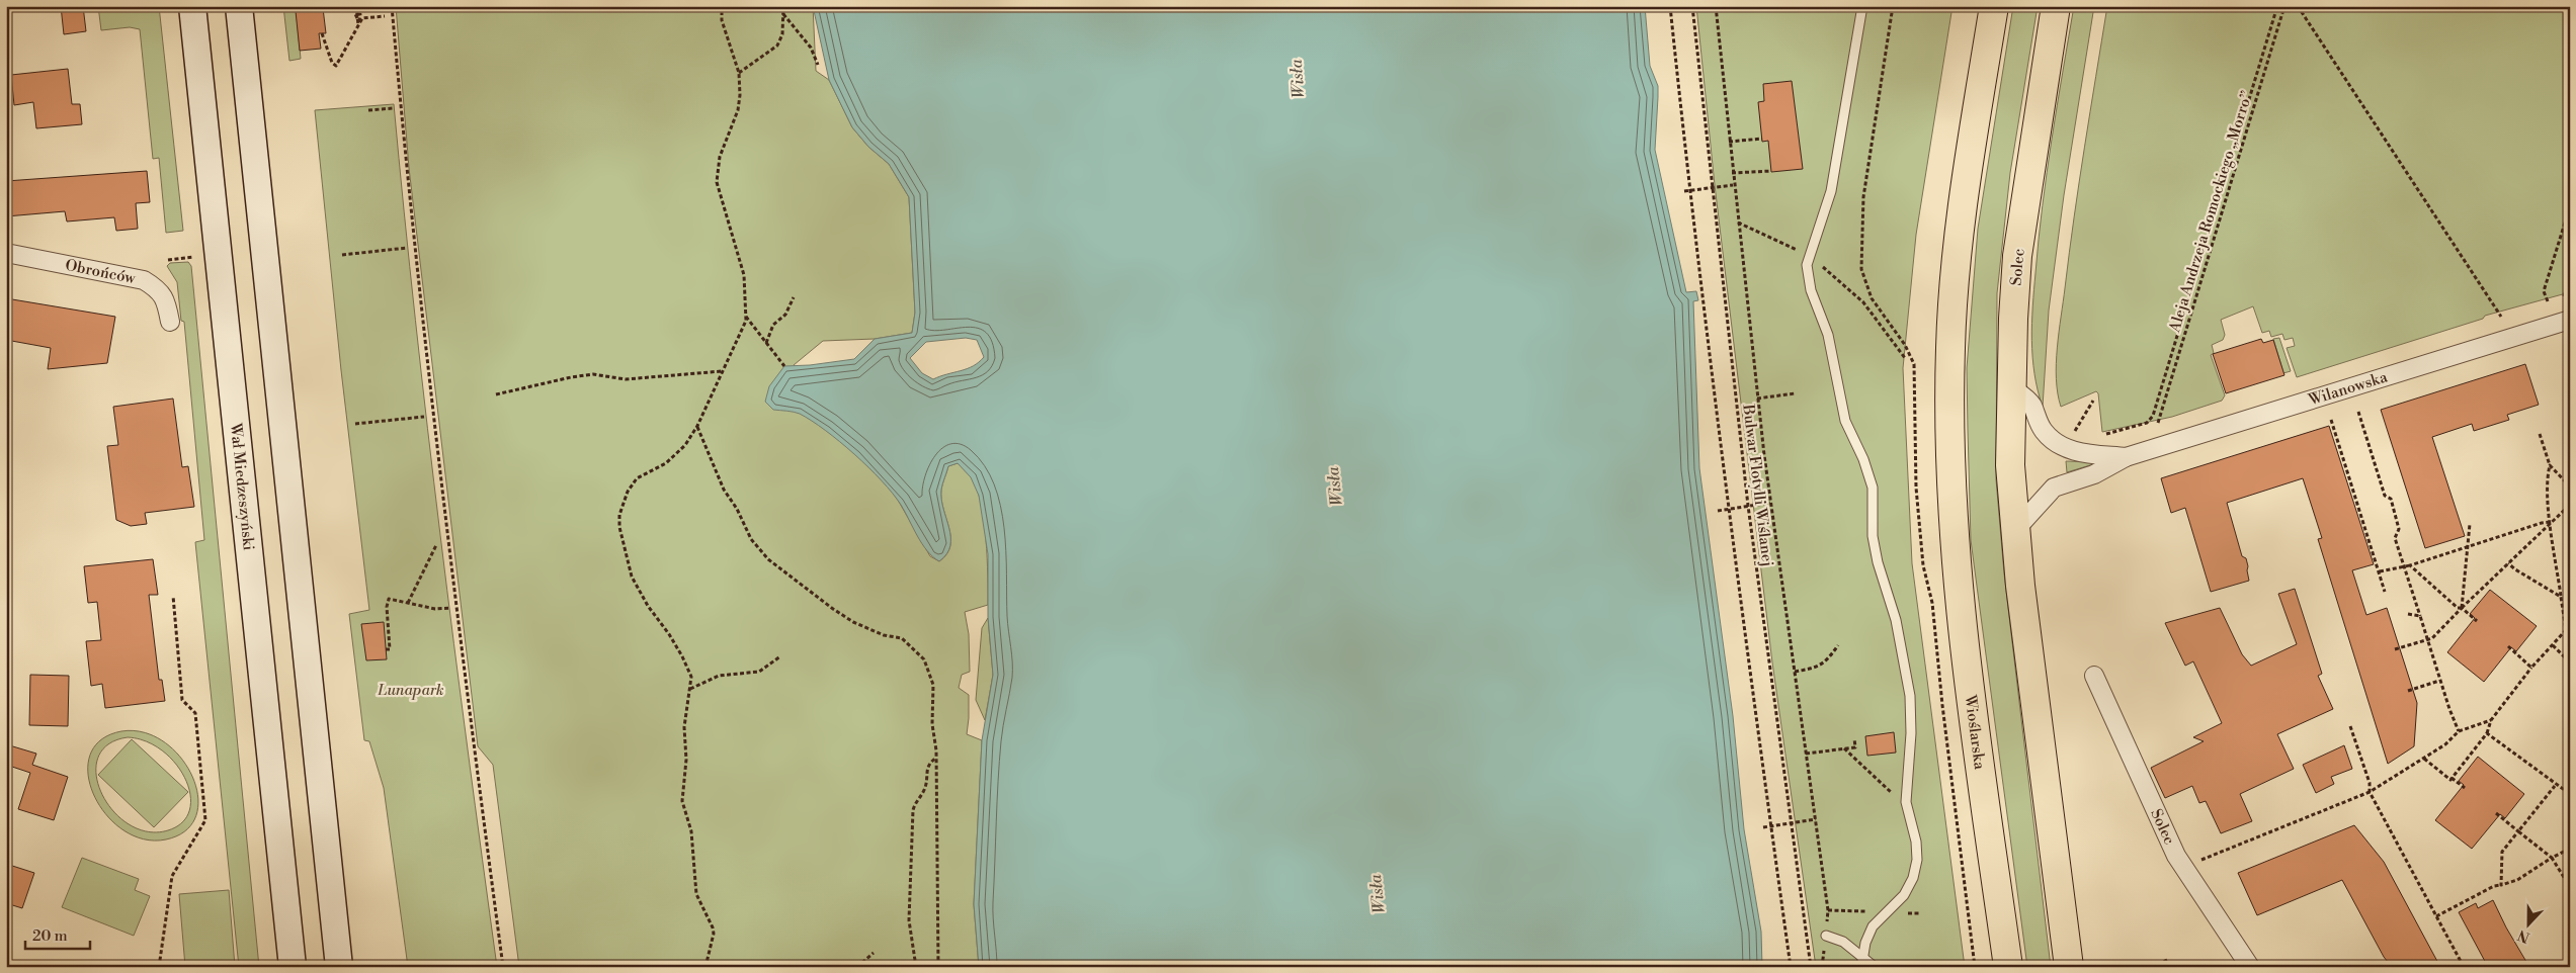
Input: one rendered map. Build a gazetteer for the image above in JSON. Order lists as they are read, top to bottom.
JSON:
{
  "streets": {
    "main road": ["Solec", "Wał Miedzeszyński", "Wioślarska"],
    "street": ["Obrońców", "Wilanowska"],
    "path": ["Aleja Andrzeja Romockiego „Morro”", "Bulwar Flotylli Wiślanej"]
  },
  "crossings": [
    ["Solec", "Wilanowska"]
  ],
  "water": ["Wisła"],
  "parks": ["Lunapark"],
  "scale_bar": "20 m",
  "north": "bottom"
}
